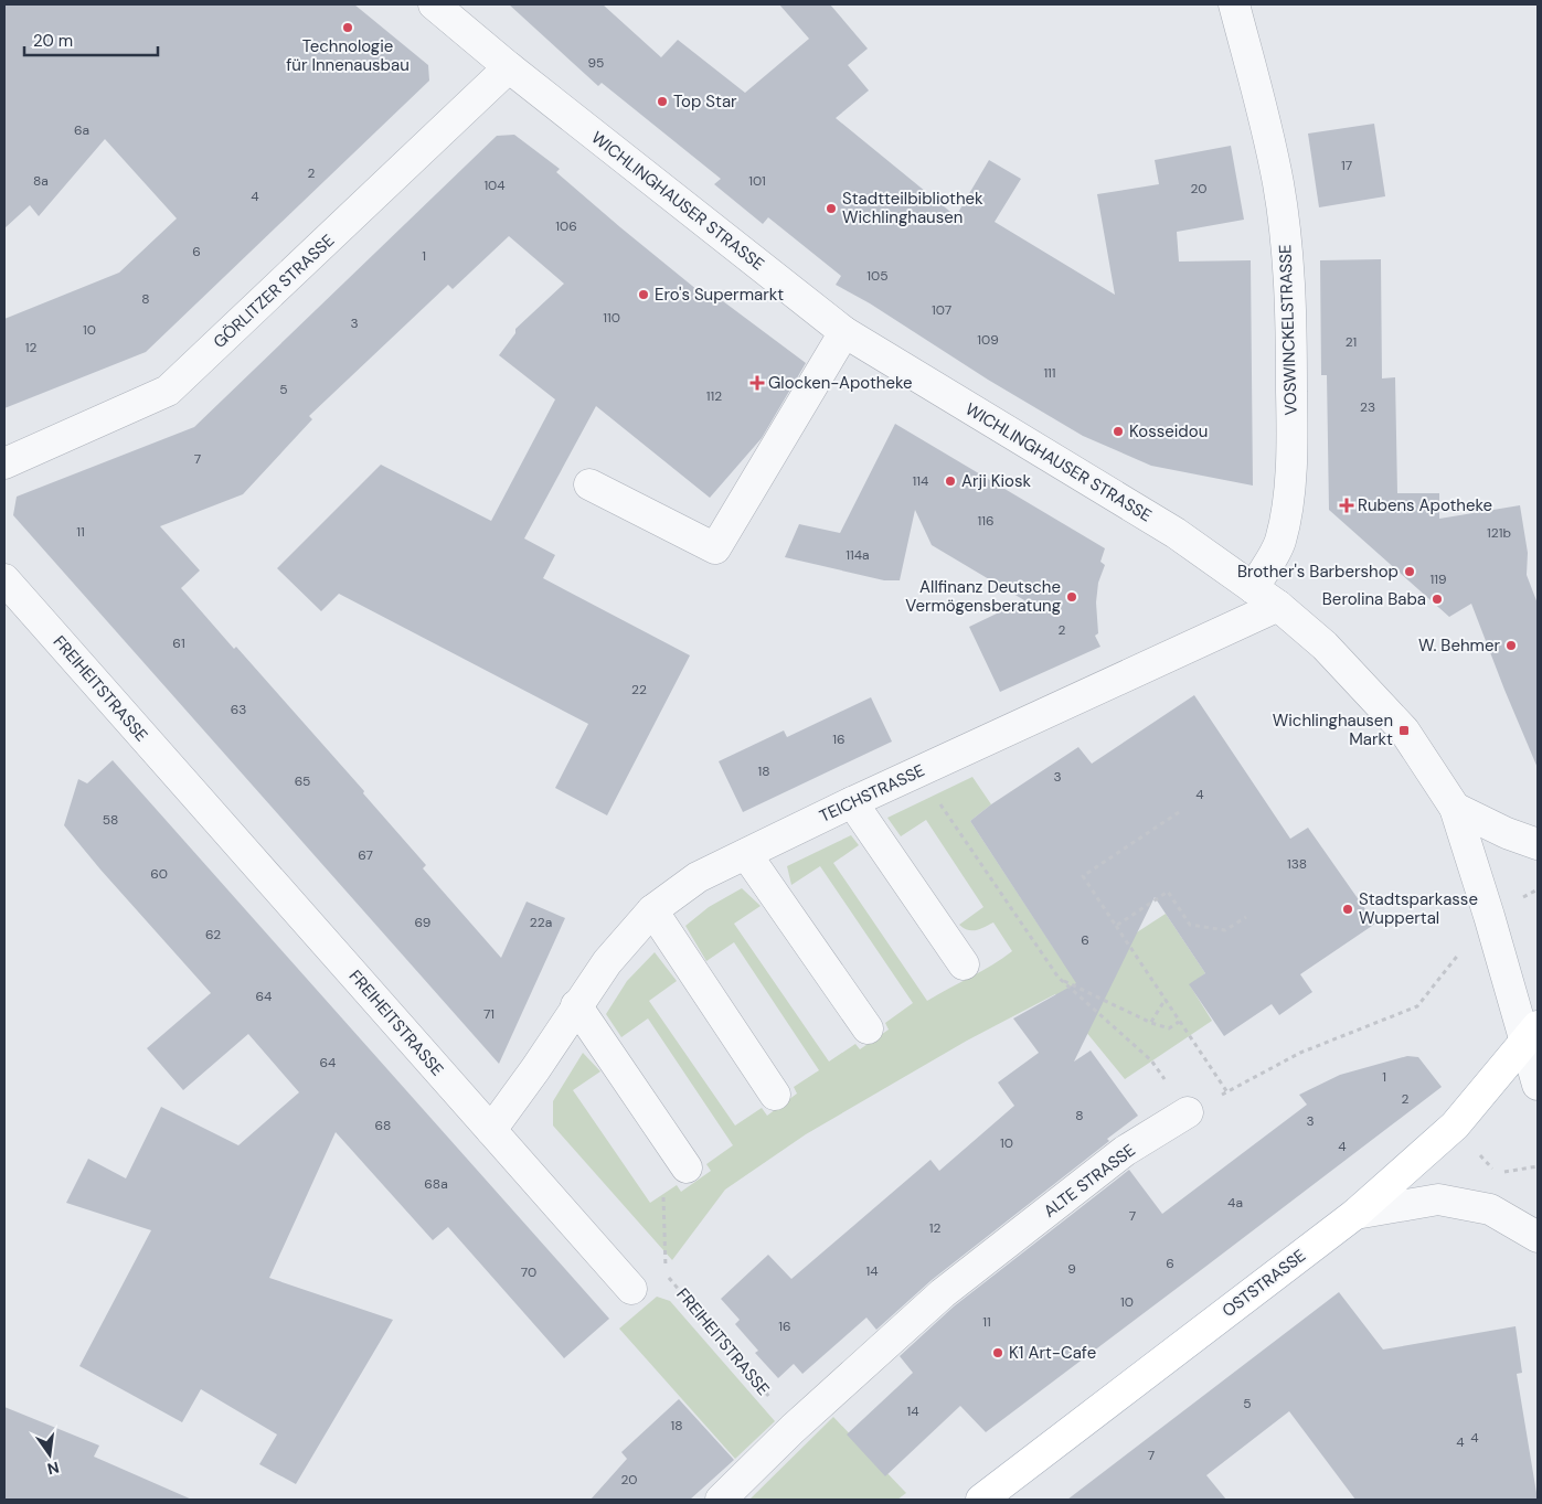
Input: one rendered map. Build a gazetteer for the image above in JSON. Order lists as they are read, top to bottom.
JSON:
{
  "streets": {
    "main road": ["OSTSTRASSE"],
    "street": [
      "WICHLINGHAUSER STRASSE",
      "GÖRLITZER STRASSE",
      "VOSWINCKELSTRASSE",
      "FREIHEITSTRASSE",
      "TEICHSTRASSE",
      "ALTE STRASSE"
    ]
  },
  "crossings": [
    ["WICHLINGHAUSER STRASSE", "GÖRLITZER STRASSE"],
    ["WICHLINGHAUSER STRASSE", "VOSWINCKELSTRASSE"],
    ["WICHLINGHAUSER STRASSE", "TEICHSTRASSE"],
    ["WICHLINGHAUSER STRASSE", "OSTSTRASSE"],
    ["FREIHEITSTRASSE", "TEICHSTRASSE"],
    ["FREIHEITSTRASSE", "ALTE STRASSE"]
  ],
  "places": {
    "other": [
      "Technologie für Innenausbau",
      "Top Star",
      "Stadtteilbibliothek Wichlinghausen",
      "Ero's Supermarkt",
      "Kosseidou",
      "Arji Kiosk",
      "Brother's Barbershop",
      "Allfinanz Deutsche Vermögensberatung",
      "Berolina Baba",
      "W. Behmer",
      "Stadtsparkasse Wuppertal",
      "K1 Art-Cafe"
    ],
    "health": ["Glocken-Apotheke", "Rubens Apotheke"],
    "transit": ["Wichlinghausen Markt"]
  },
  "house_numbers": [
    "95",
    "6a",
    "17",
    "2",
    "8a",
    "101",
    "104",
    "20",
    "4",
    "106",
    "6",
    "1",
    "105",
    "8",
    "107",
    "110",
    "3",
    "10",
    "109",
    "21",
    "12",
    "111",
    "5",
    "112",
    "23",
    "7",
    "114",
    "116",
    "11",
    "121b",
    "114a",
    "119",
    "2",
    "61",
    "22",
    "63",
    "16",
    "18",
    "3",
    "65",
    "4",
    "58",
    "67",
    "138",
    "60",
    "69",
    "22a",
    "62",
    "6",
    "64",
    "71",
    "64",
    "1",
    "2",
    "8",
    "3",
    "68",
    "10",
    "4",
    "68a",
    "4a",
    "7",
    "12",
    "6",
    "9",
    "14",
    "70",
    "10",
    "11",
    "16",
    "5",
    "14",
    "18",
    "4",
    "4",
    "7",
    "20"
  ],
  "scale_bar": "20 m",
  "north": "bottom"
}
